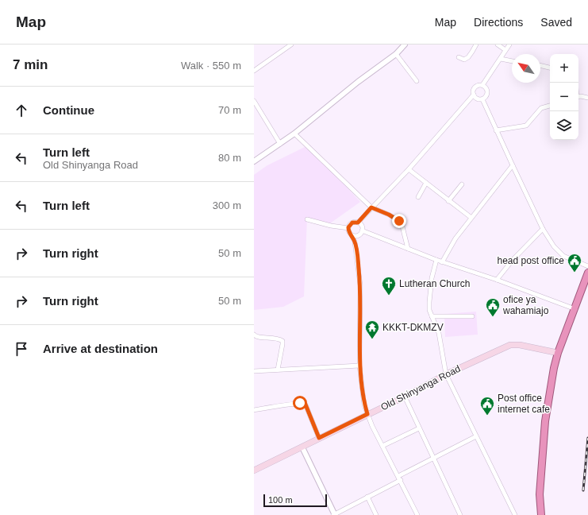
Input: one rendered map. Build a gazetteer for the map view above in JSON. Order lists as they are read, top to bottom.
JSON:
{
  "streets": {
    "main road": ["Old Shinyanga Road"]
  },
  "places": {
    "public building": ["head post office", "ofice ya wahamiajo", "Post office internet cafe"],
    "church": ["Lutheran Church"],
    "temple": ["KKKT-DKMZV"]
  },
  "scale_bar": "100 m",
  "north": "top left",
  "page": {
    "header": "Map",
    "nav": ["Map", "Directions", "Saved"],
    "heading": ["7 min", "Walk · 550 m"],
    "map_buttons": ["+", "−"],
    "list": [
      ["Continue", "70 m"],
      ["Turn left", "Old Shinyanga Road", "80 m"],
      ["Turn left", "300 m"],
      ["Turn right", "50 m"],
      ["Turn right", "50 m"],
      "Arrive at destination"
    ],
    "scale": "100 m"
  }
}
